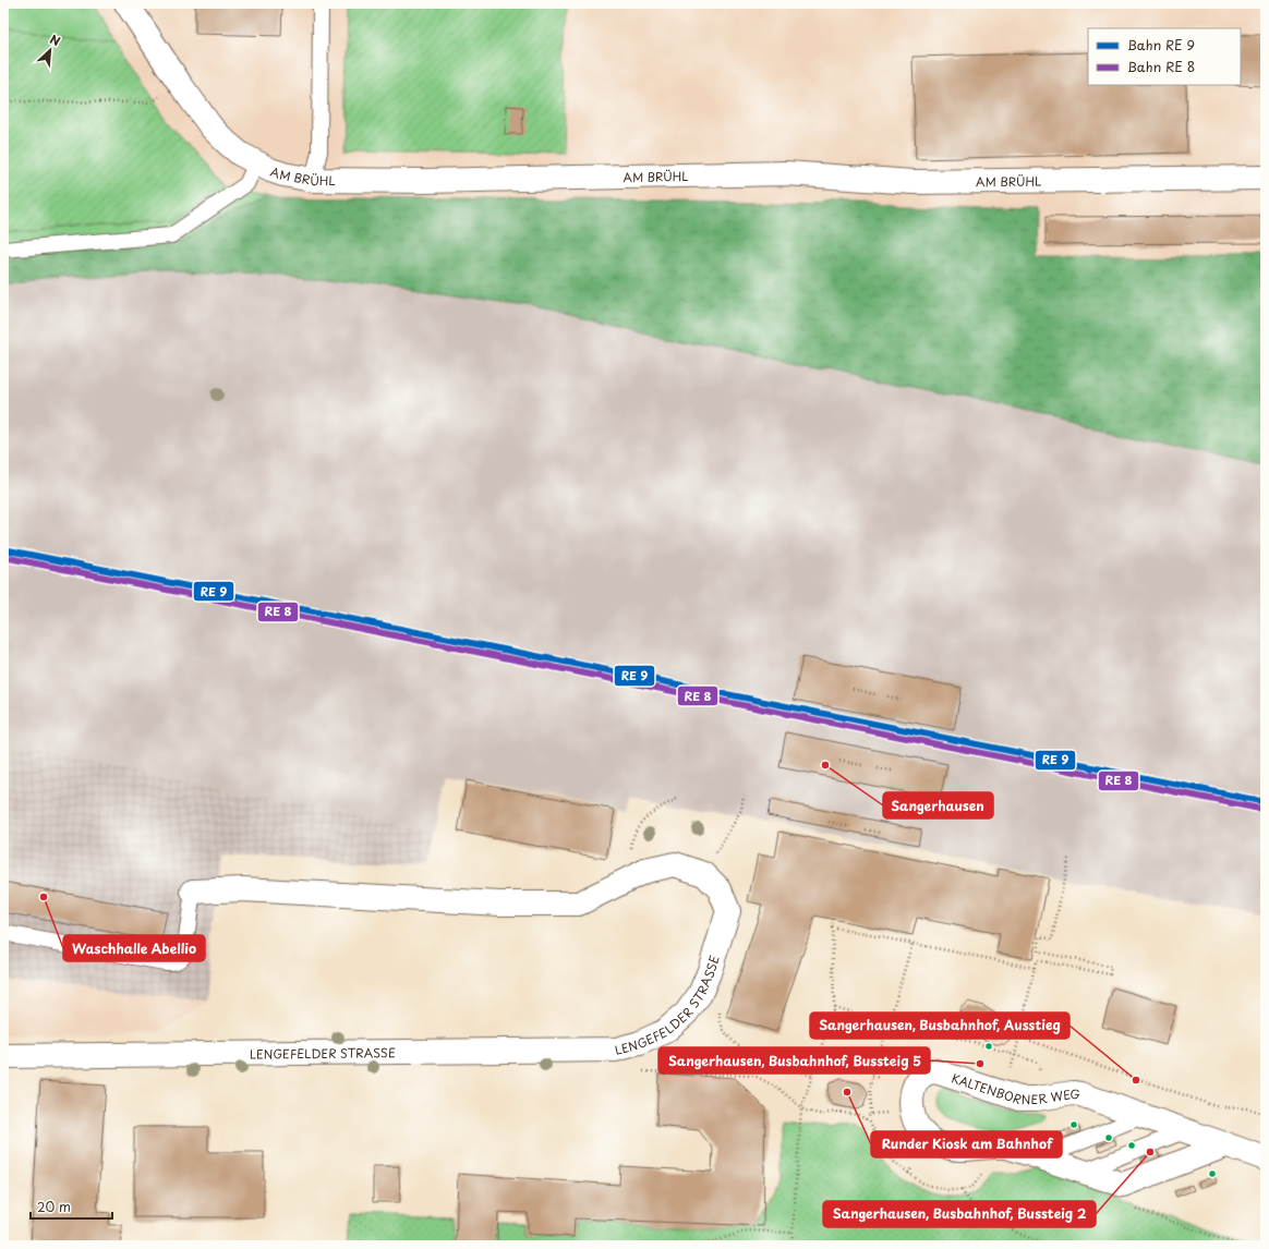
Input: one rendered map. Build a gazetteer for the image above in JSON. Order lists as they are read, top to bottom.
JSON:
{
  "streets": {
    "street": ["AM BRÜHL", "LENGEFELDER STRASSE", "KALTENBORNER WEG"]
  },
  "places": [
    "Sangerhausen",
    "Waschhalle Abellio",
    "Sangerhausen, Busbahnhof, Bussteig 5",
    "Sangerhausen, Busbahnhof, Ausstieg",
    "Runder Kiosk am Bahnhof",
    "Sangerhausen, Busbahnhof, Bussteig 2"
  ],
  "legend": ["Bahn RE 9", "Bahn RE 8"],
  "scale_bar": "20 m",
  "north": "top right"
}
